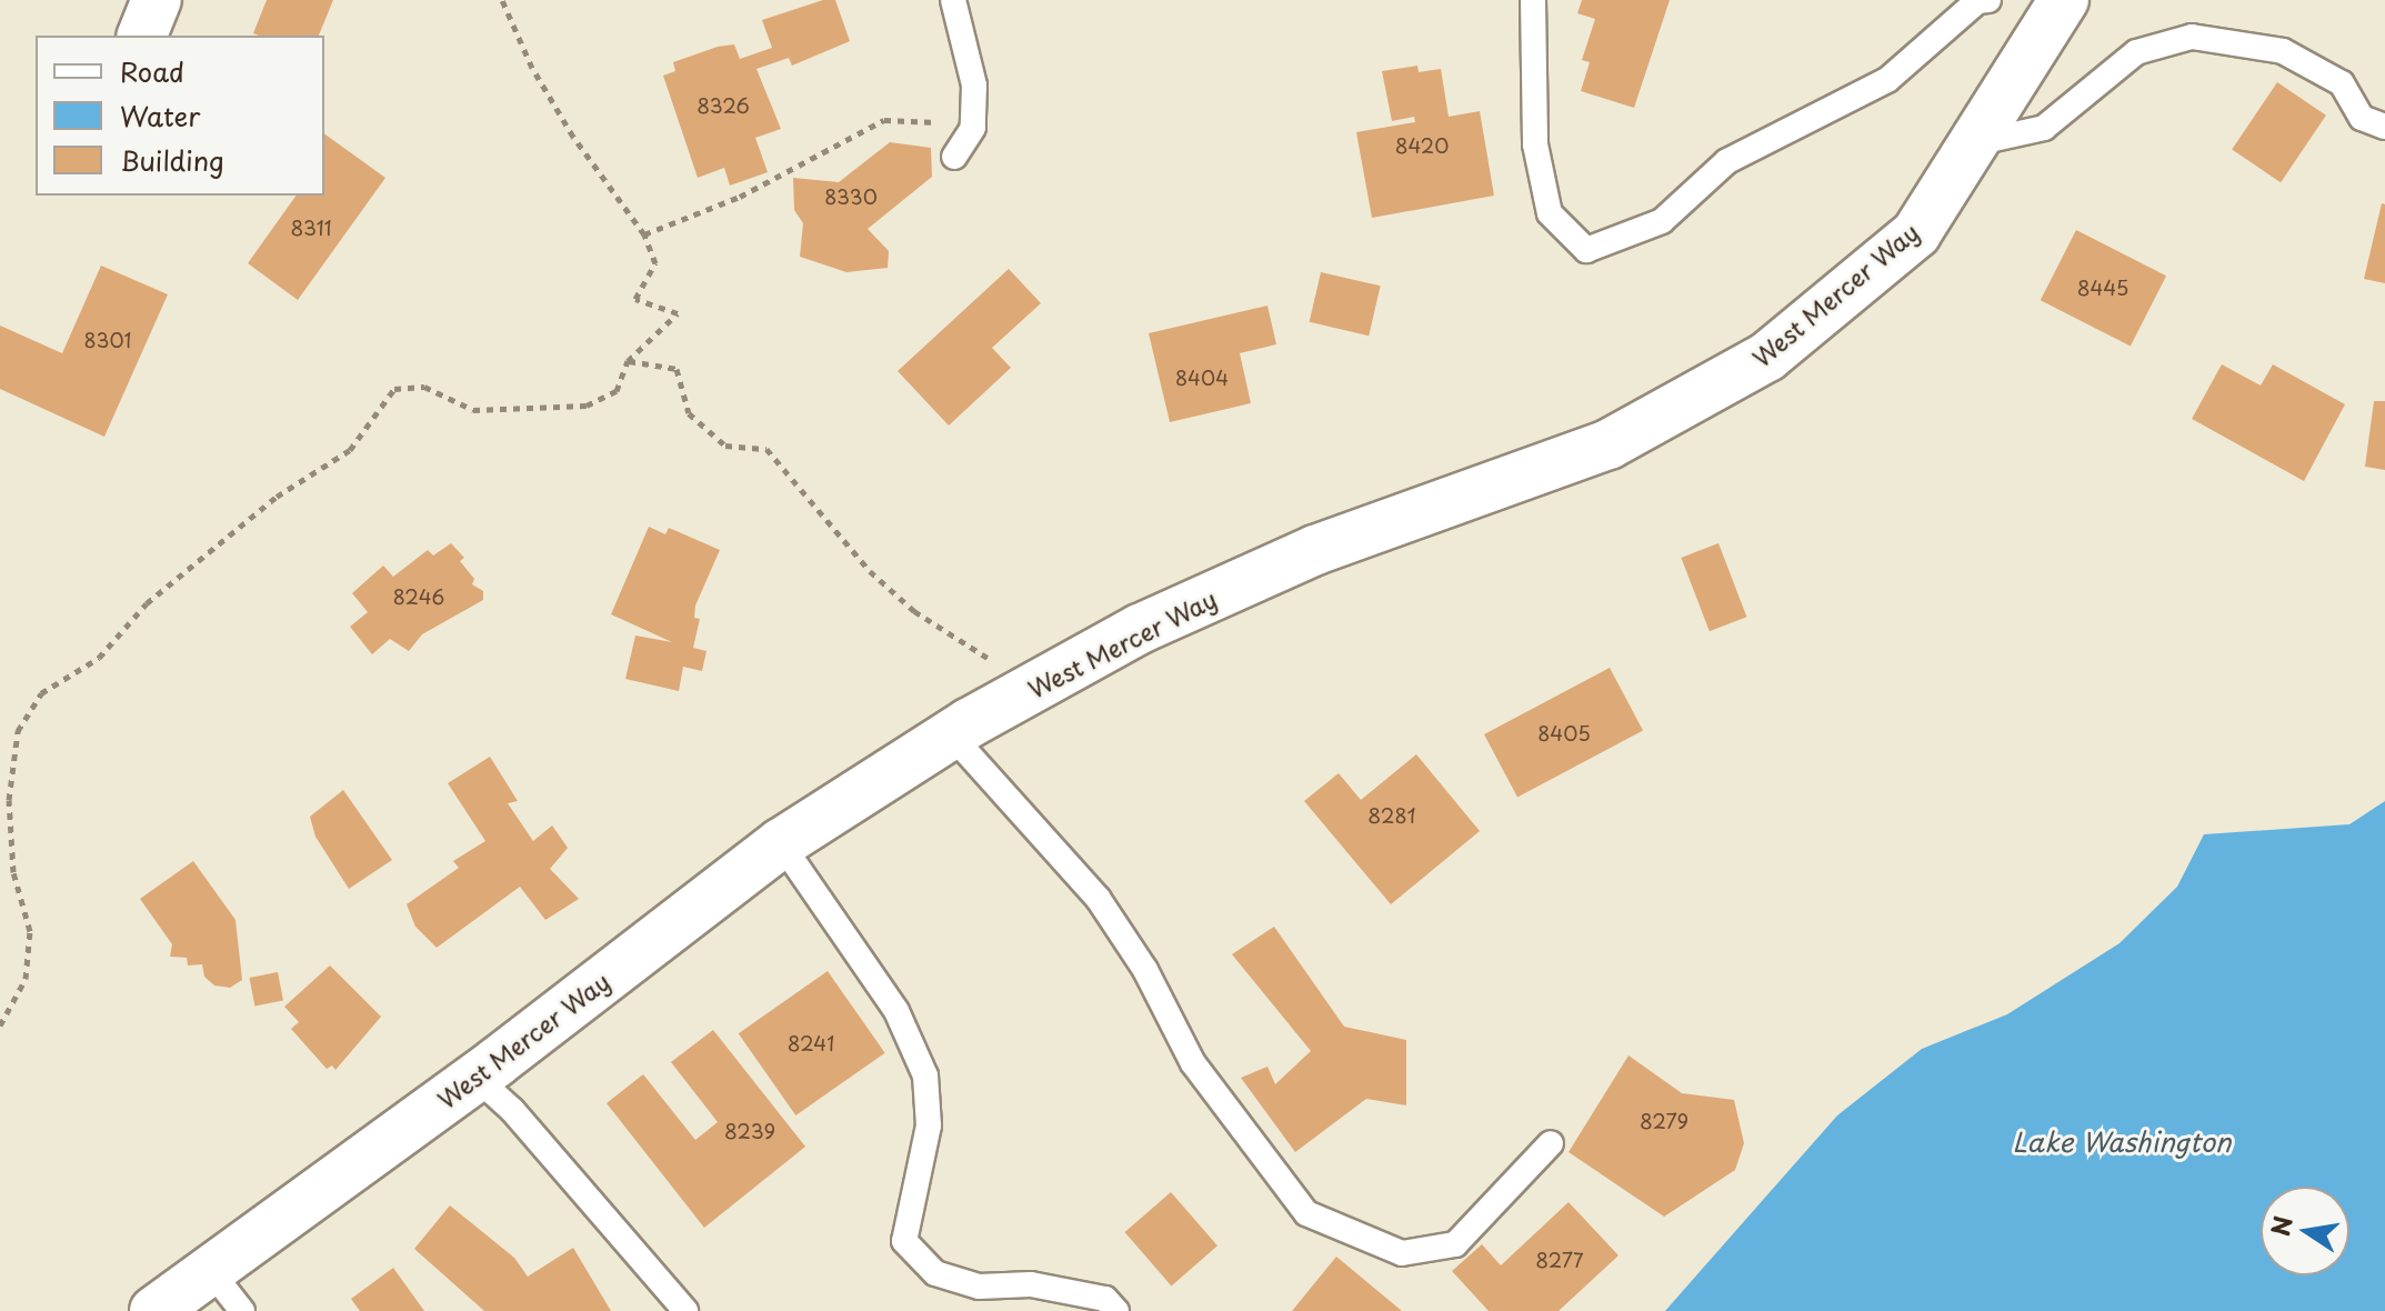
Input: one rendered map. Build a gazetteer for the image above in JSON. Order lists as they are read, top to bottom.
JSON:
{
  "streets": {
    "street": ["West Mercer Way"]
  },
  "water": ["Lake Washington"],
  "house_numbers": [
    "8326",
    "8420",
    "8330",
    "8311",
    "8445",
    "8301",
    "8404",
    "8246",
    "8405",
    "8281",
    "8241",
    "8279",
    "8239",
    "8277"
  ],
  "legend": ["Road", "Water", "Building"],
  "north": "left"
}
